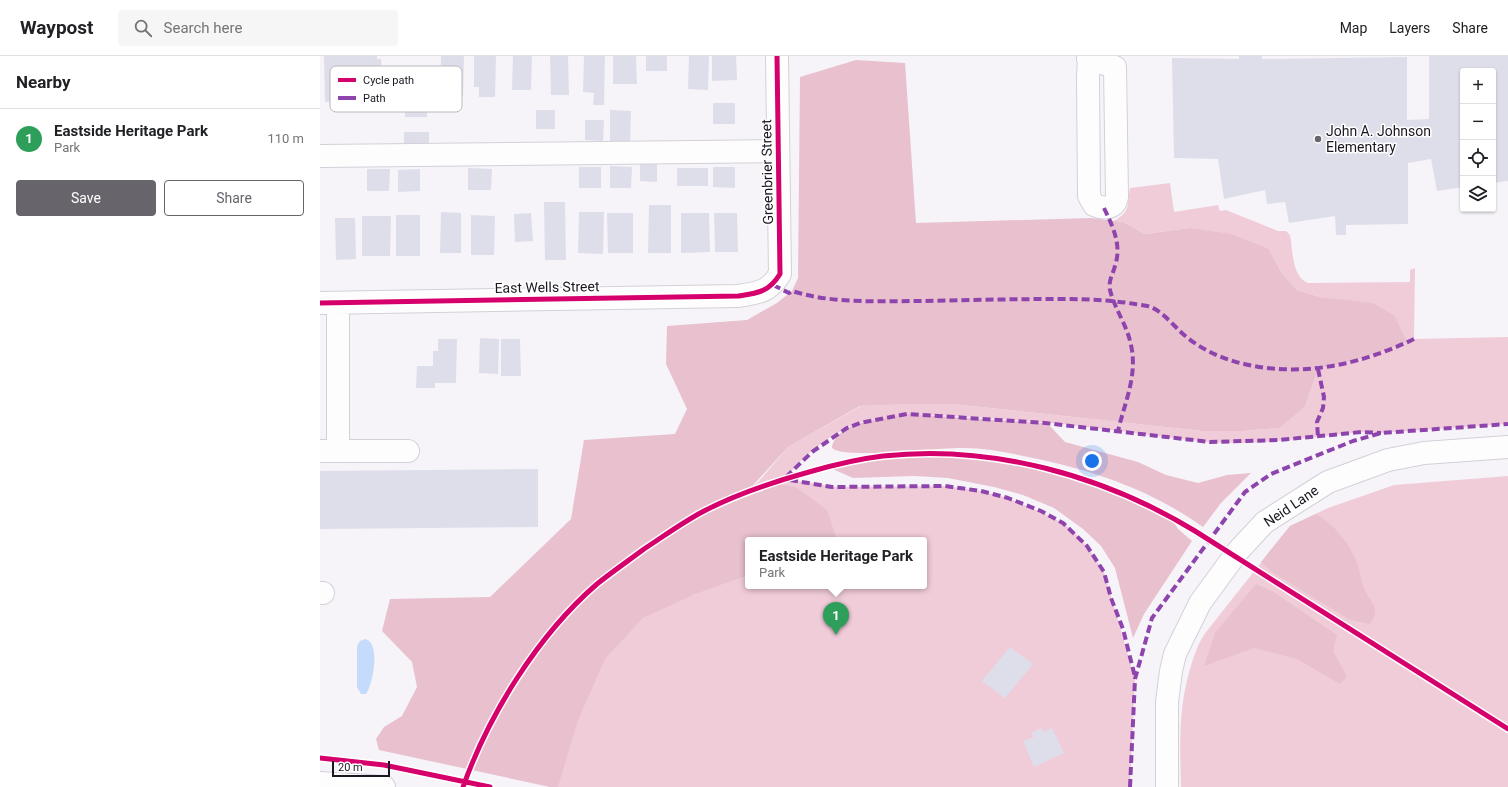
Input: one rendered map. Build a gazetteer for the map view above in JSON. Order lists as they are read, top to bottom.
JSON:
{
  "streets": {
    "street": ["Greenbrier Street", "East Wells Street", "Neid Lane"]
  },
  "crossings": [
    ["Greenbrier Street", "East Wells Street"]
  ],
  "places": ["John A. Johnson Elementary"],
  "legend": ["Cycle path", "Path"],
  "scale_bar": "20 m",
  "page": {
    "header": "Waypost",
    "search": "Search here",
    "nav": ["Map", "Layers", "Share"],
    "heading": "Nearby",
    "map_buttons": ["+", "−"],
    "list": [
      {
        "mark": "1",
        "name": "Eastside Heritage Park",
        "note": "Park",
        "value": "110 m"
      }
    ],
    "buttons": ["Save", "Share"],
    "popup": ["Eastside Heritage Park", "Park"],
    "pins": "1",
    "scale": "20 m"
  }
}
